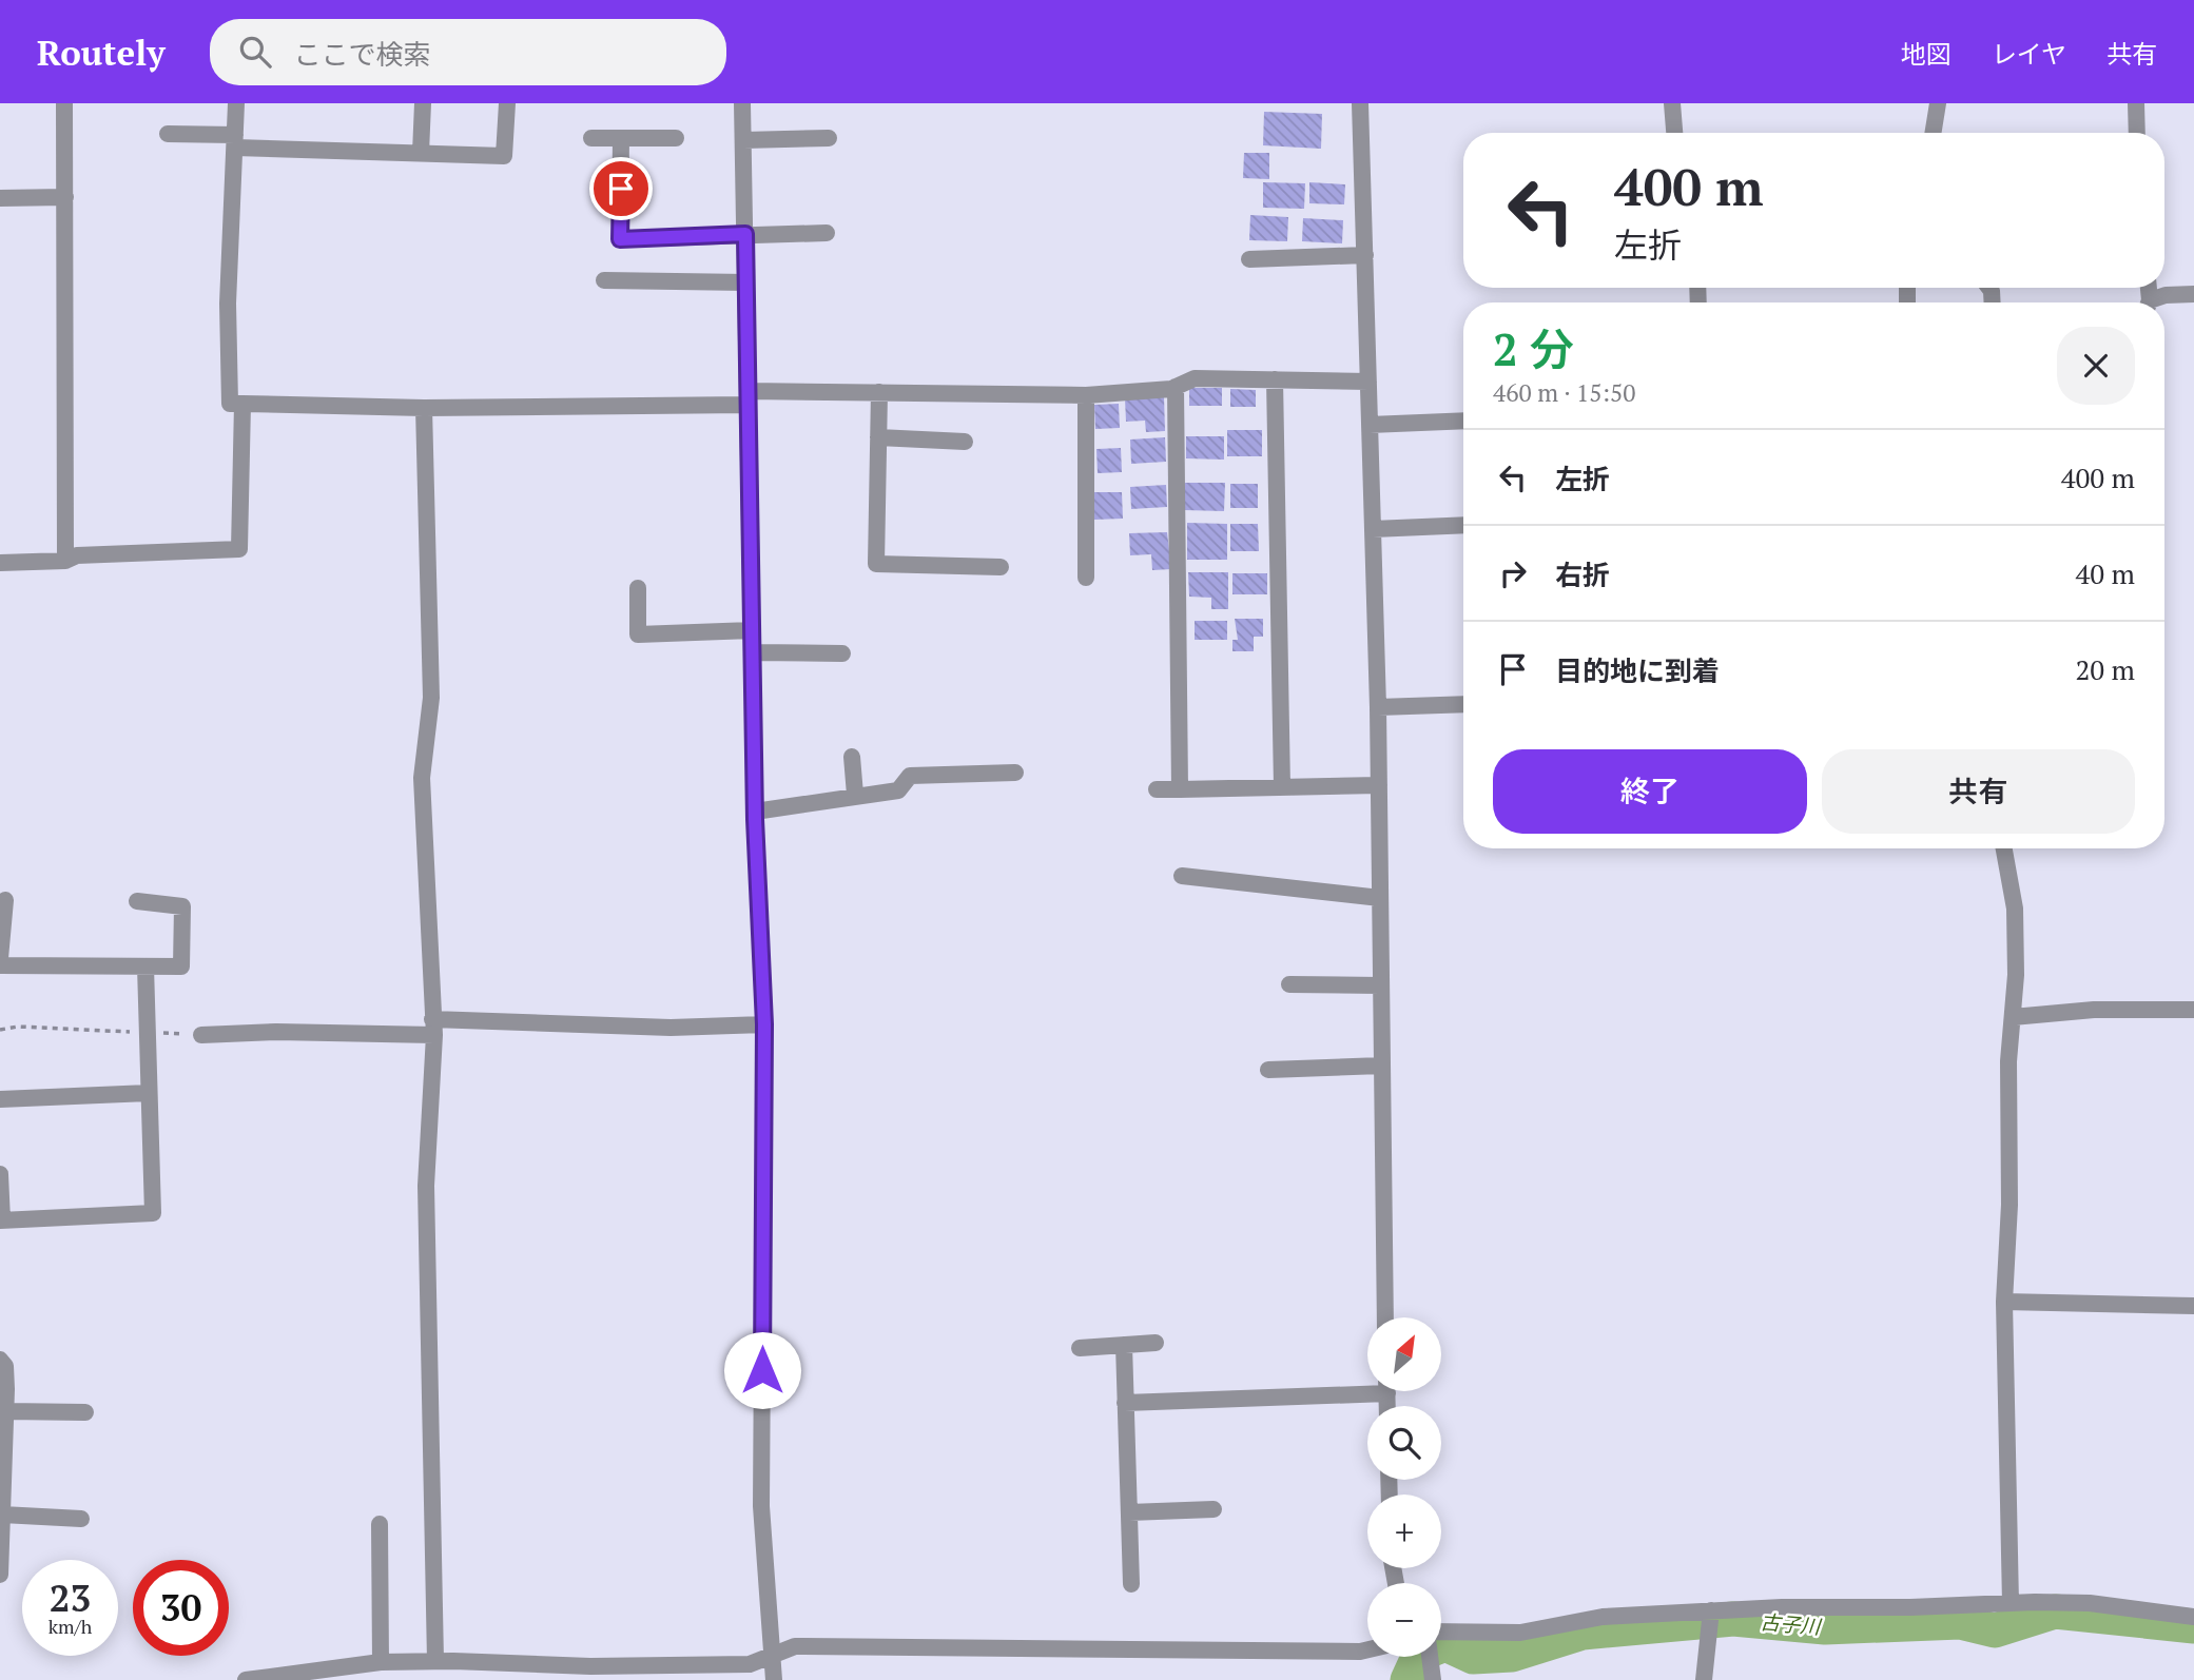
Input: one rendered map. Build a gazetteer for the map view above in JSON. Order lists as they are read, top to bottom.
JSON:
{
  "water": ["古子川"],
  "north": "top right",
  "page": {
    "header": "Routely",
    "search": "ここで検索",
    "nav": ["地図", "レイヤ", "共有"],
    "turn": ["400 m", "左折"],
    "heading": ["2 分", "460 m · 15:50"],
    "list": [
      {
        "name": "左折",
        "value": "400 m"
      },
      {
        "name": "右折",
        "value": "40 m"
      },
      {
        "name": "目的地に到着",
        "value": "20 m"
      }
    ],
    "buttons": ["終了", "共有"],
    "map_buttons": ["+", "−"],
    "speed": "23 km/h",
    "limit": "30"
  }
}
